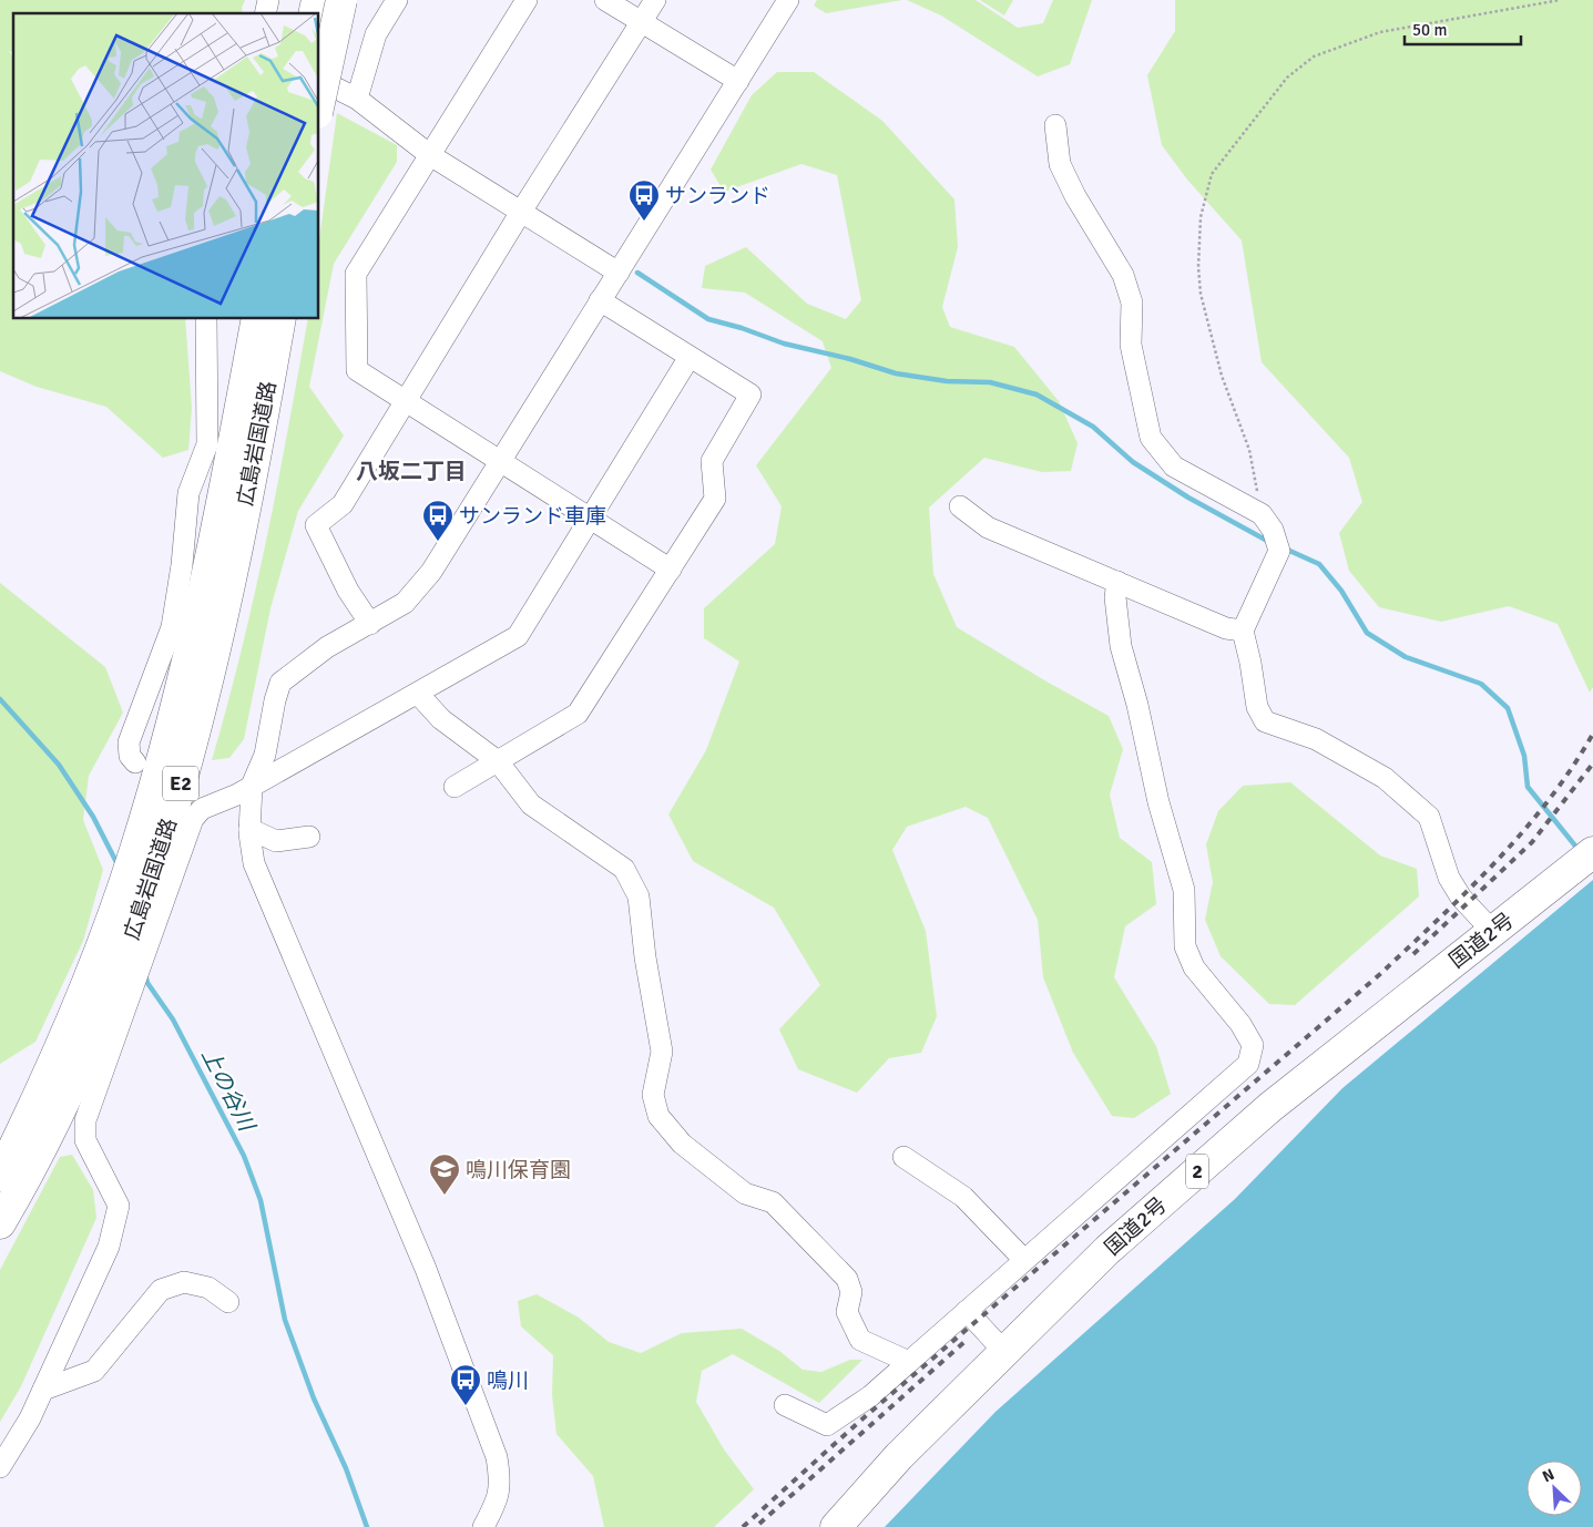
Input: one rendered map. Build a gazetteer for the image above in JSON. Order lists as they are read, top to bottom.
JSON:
{
  "streets": {
    "highway": [
      "広島岩国道路",
      "E2",
      "国道2号",
      "2"
    ]
  },
  "districts": ["八坂二丁目"],
  "water": ["上の谷川"],
  "places": {
    "bus stop": ["サンランド", "サンランド車庫", "鳴川"],
    "school or university": ["鳴川保育園"]
  },
  "scale_bar": "50 m",
  "north": "top left"
}
